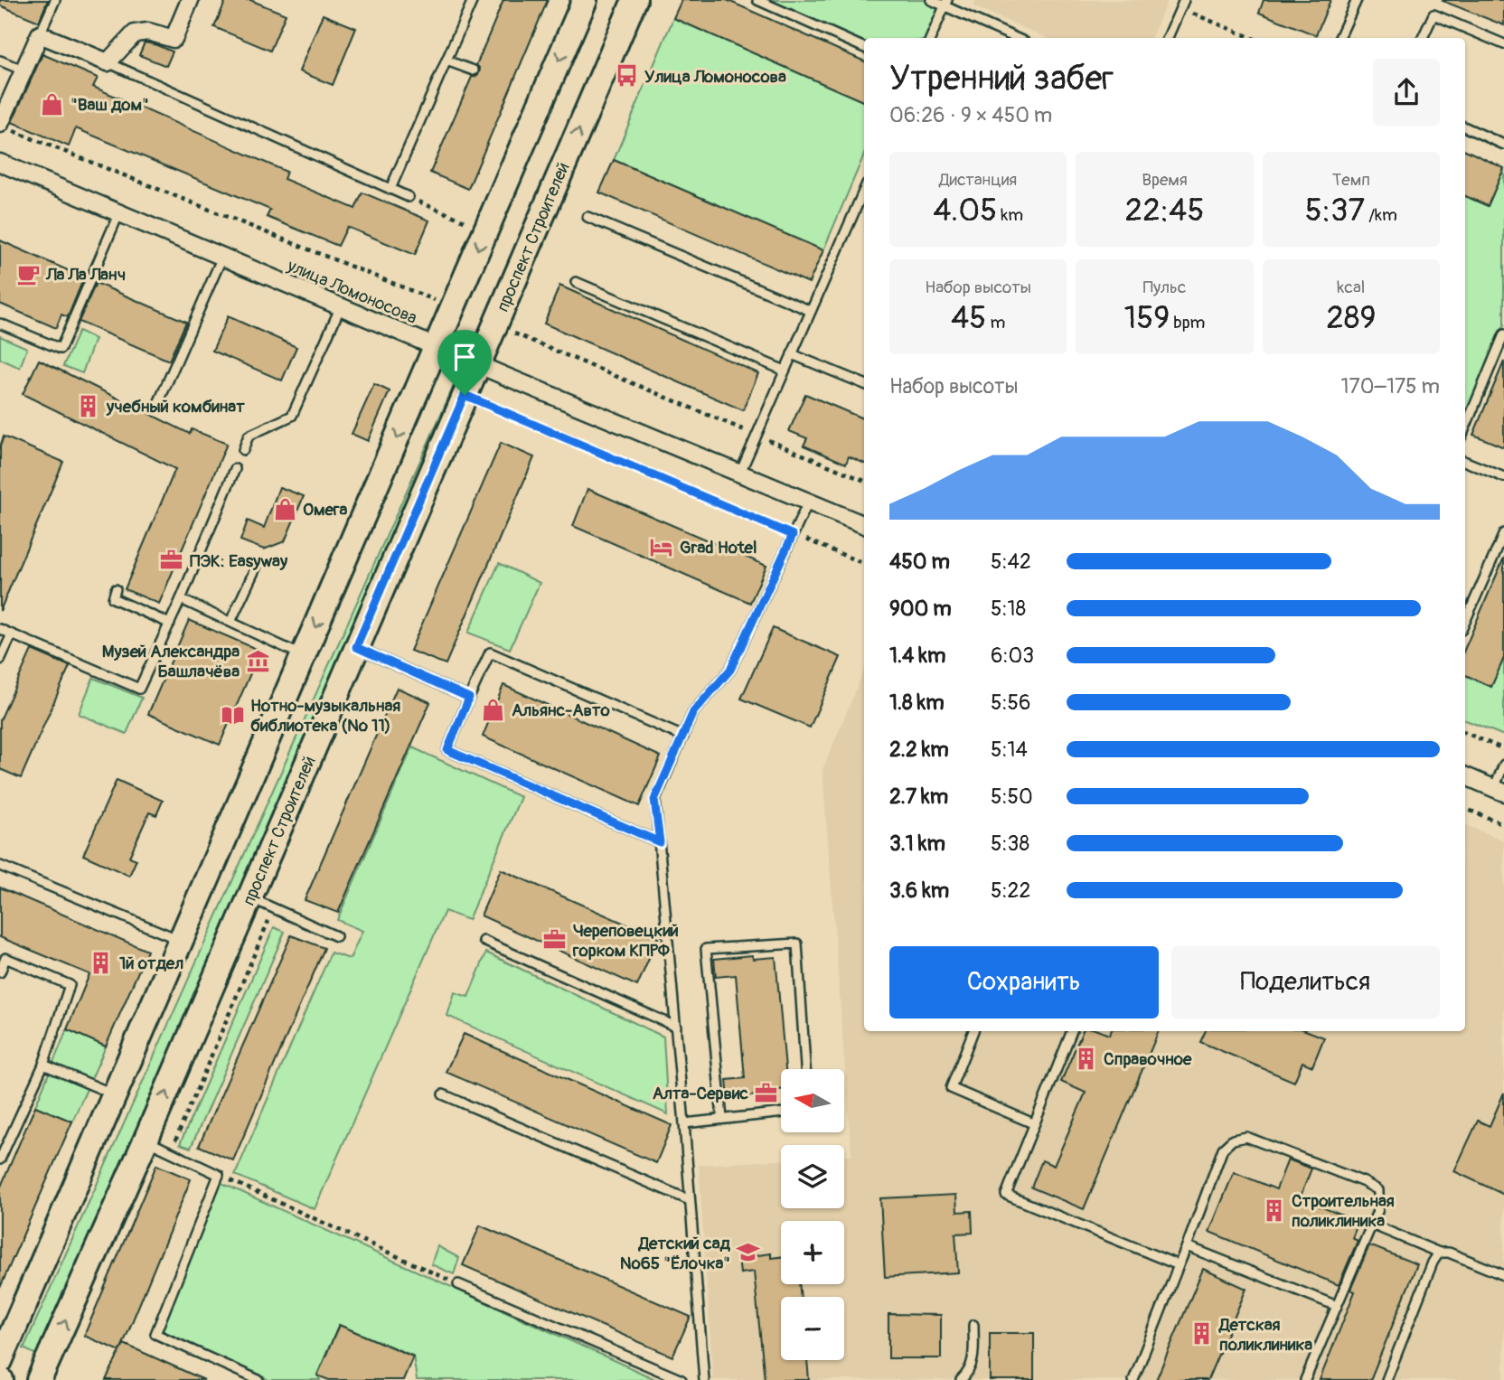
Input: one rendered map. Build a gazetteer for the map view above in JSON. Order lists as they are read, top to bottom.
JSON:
{
  "streets": {
    "main road": ["проспект Строителей"],
    "street": ["улица Ломоносова"]
  },
  "crossings": [
    ["проспект Строителей", "улица Ломоносова"]
  ],
  "places": {
    "bus stop": ["Улица Ломоносова"],
    "shop": ["\"Ваш дом\"", "Омега", "Альянс-Авто"],
    "cafe": ["Ла Ла Ланч"],
    "building": [
      "учебный комбинат",
      "1й отдел",
      "Справочное",
      "Строительная поликлиника",
      "Детская поликлиника"
    ],
    "hotel": ["Grad Hotel"],
    "office": ["ПЭК: Easyway", "Череповецкий горком КПРФ", "Алта-Сервис"],
    "museum": ["Музей Александра Башлачёва"],
    "library": ["Нотно-музыкальная библиотека (№ 11)"],
    "school or university": ["Детский сад №65 \"Ёлочка\""]
  },
  "north": "left",
  "page": {
    "heading": ["Утренний забег", "06:26 · 9 × 450 m"],
    "stats": [
      ["Дистанция", "4.05 km"],
      ["Время", "22:45"],
      ["Темп", "5:37 /km"],
      ["Набор высоты", "45 m"],
      ["Пульс", "159 bpm"],
      ["kcal", "289"]
    ],
    "chart": ["Набор высоты", "170–175 m"],
    "list": [
      {
        "name": "450 m",
        "note": "5:42"
      },
      {
        "name": "900 m",
        "note": "5:18"
      },
      {
        "name": "1.4 km",
        "note": "6:03"
      },
      {
        "name": "1.8 km",
        "note": "5:56"
      },
      {
        "name": "2.2 km",
        "note": "5:14"
      },
      {
        "name": "2.7 km",
        "note": "5:50"
      },
      {
        "name": "3.1 km",
        "note": "5:38"
      },
      {
        "name": "3.6 km",
        "note": "5:22"
      }
    ],
    "buttons": ["Сохранить", "Поделиться"],
    "map_buttons": ["+", "−"]
  }
}
